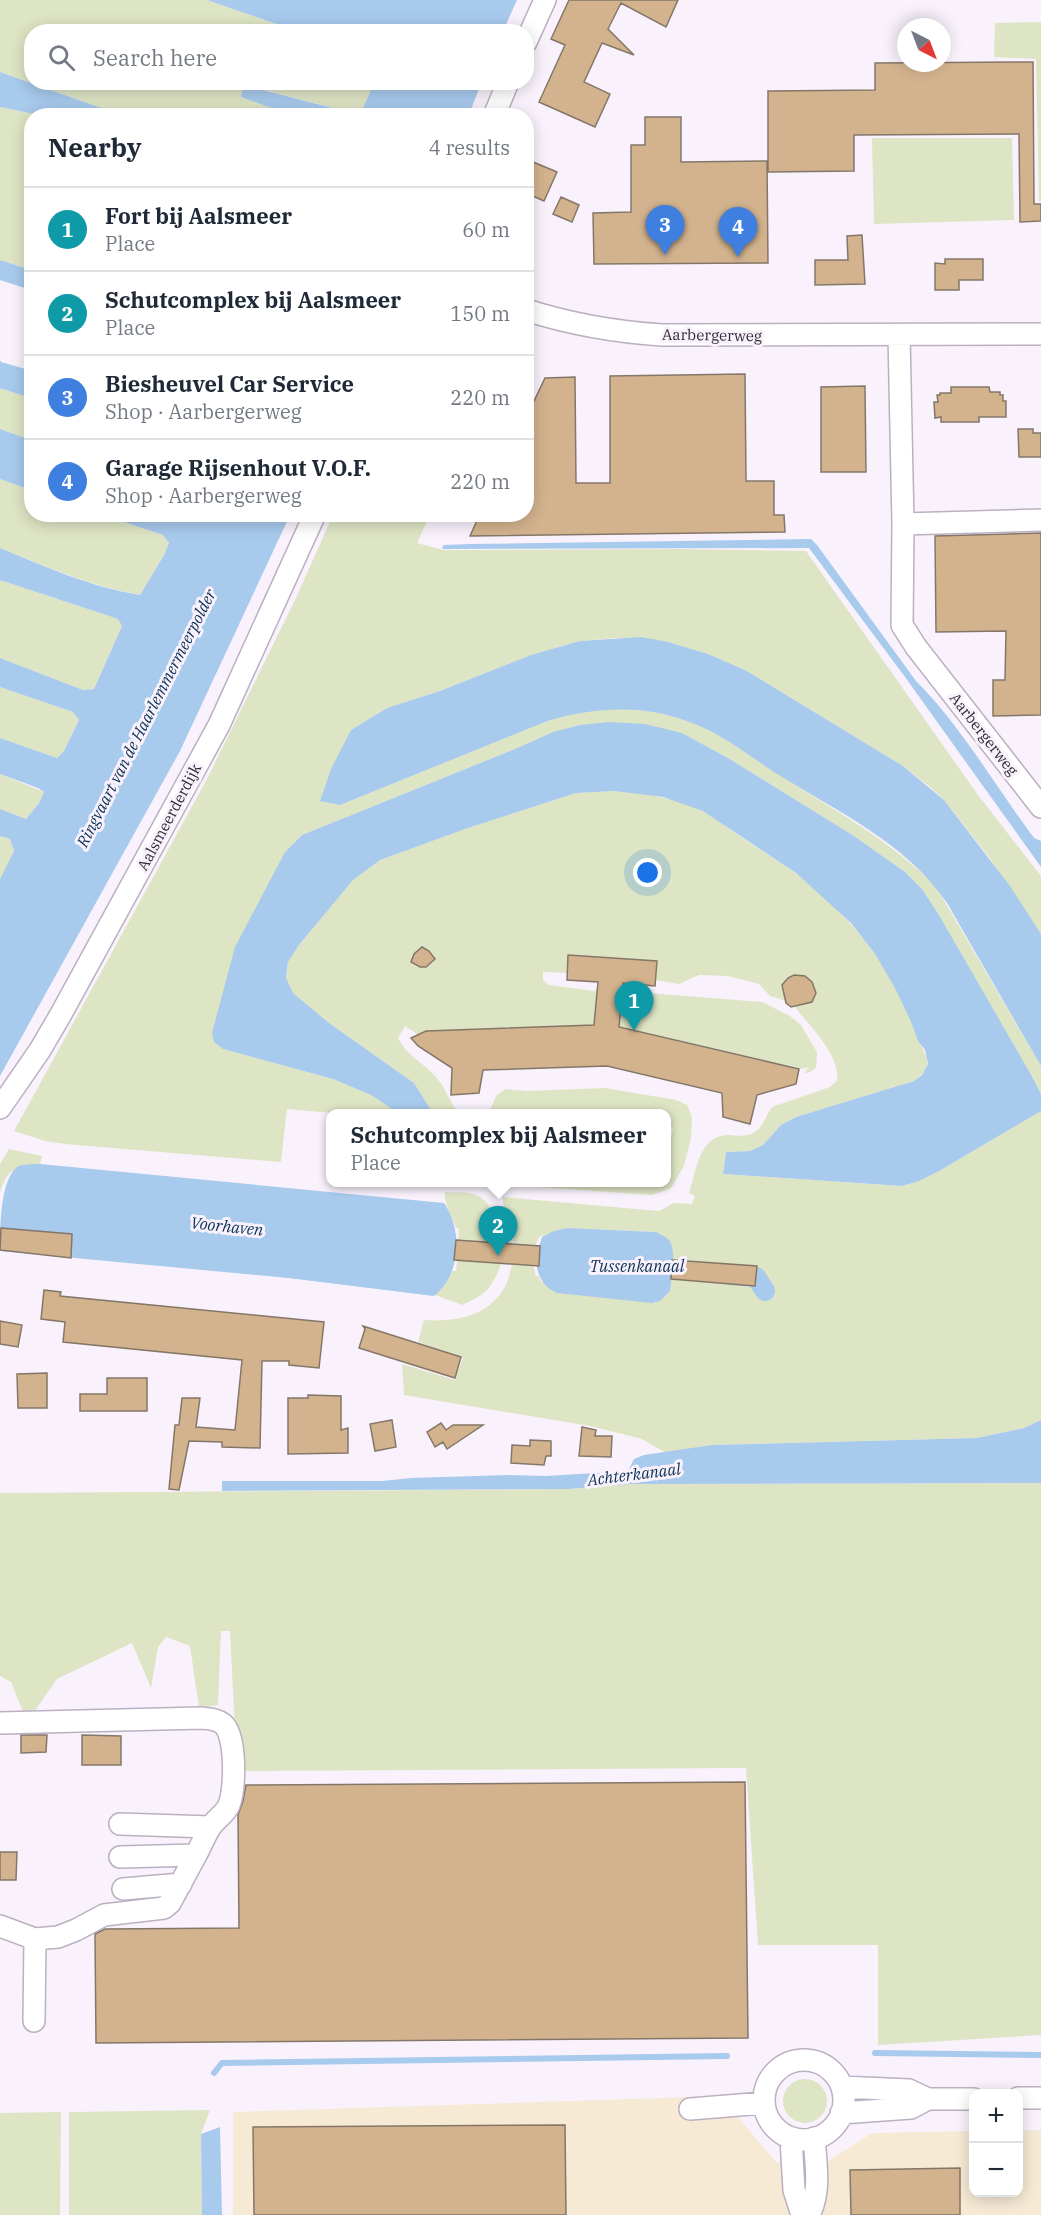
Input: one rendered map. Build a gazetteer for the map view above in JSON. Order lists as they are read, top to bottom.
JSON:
{
  "streets": {
    "street": ["Aarbergerweg", "Aalsmeerderdijk"]
  },
  "water": [
    "Ringvaart van de Haarlemmermeerpolder",
    "Voorhaven",
    "Tussenkanaal",
    "Achterkanaal"
  ],
  "north": "bottom right",
  "page": {
    "search": "Search here",
    "heading": ["Nearby", "4 results"],
    "list": [
      {
        "mark": "1",
        "name": "Fort bij Aalsmeer",
        "note": "Place",
        "value": "60 m"
      },
      {
        "mark": "2",
        "name": "Schutcomplex bij Aalsmeer",
        "note": "Place",
        "value": "150 m"
      },
      {
        "mark": "3",
        "name": "Biesheuvel Car Service",
        "note": "Shop · Aarbergerweg",
        "value": "220 m"
      },
      {
        "mark": "4",
        "name": "Garage Rijsenhout V.O.F.",
        "note": "Shop · Aarbergerweg",
        "value": "220 m"
      }
    ],
    "pins": [
      "3",
      "4",
      "1",
      "2"
    ],
    "popup": ["Schutcomplex bij Aalsmeer", "Place"],
    "map_buttons": ["+", "−"]
  }
}
